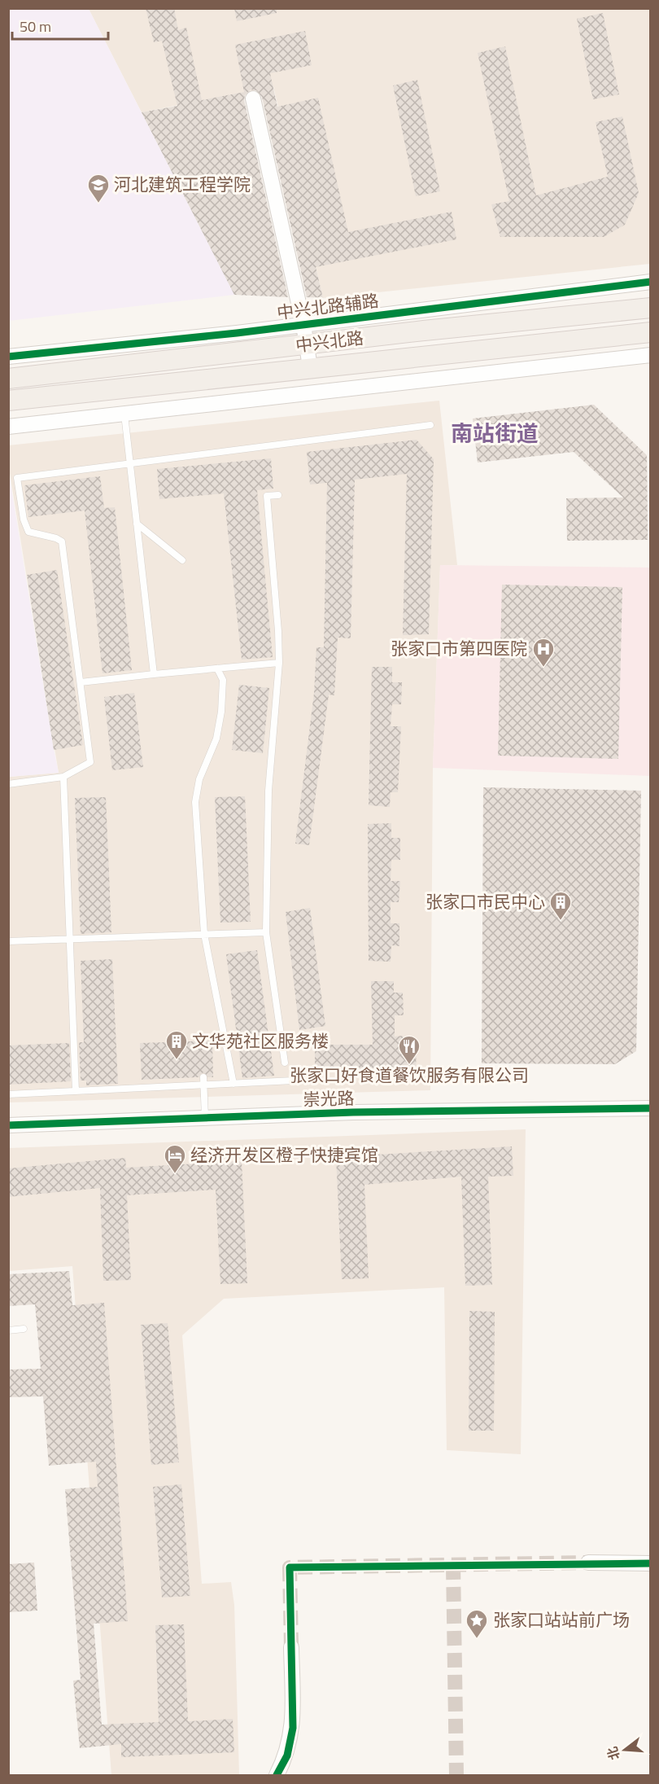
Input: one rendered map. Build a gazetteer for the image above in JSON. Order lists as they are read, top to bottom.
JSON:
{
  "streets": {
    "main road": ["中兴北路"],
    "street": ["中兴北路辅路", "崇光路"]
  },
  "districts": ["南站街道"],
  "places": {
    "school or university": ["河北建筑工程学院"],
    "hospital": ["张家口市第四医院"],
    "building": ["张家口市民中心", "文华苑社区服务楼"],
    "restaurant": ["张家口好食道餐饮服务有限公司"],
    "hotel": ["经济开发区橙子快捷宾馆"],
    "place": ["张家口站站前广场"]
  },
  "scale_bar": "50 m",
  "north": "left"
}
